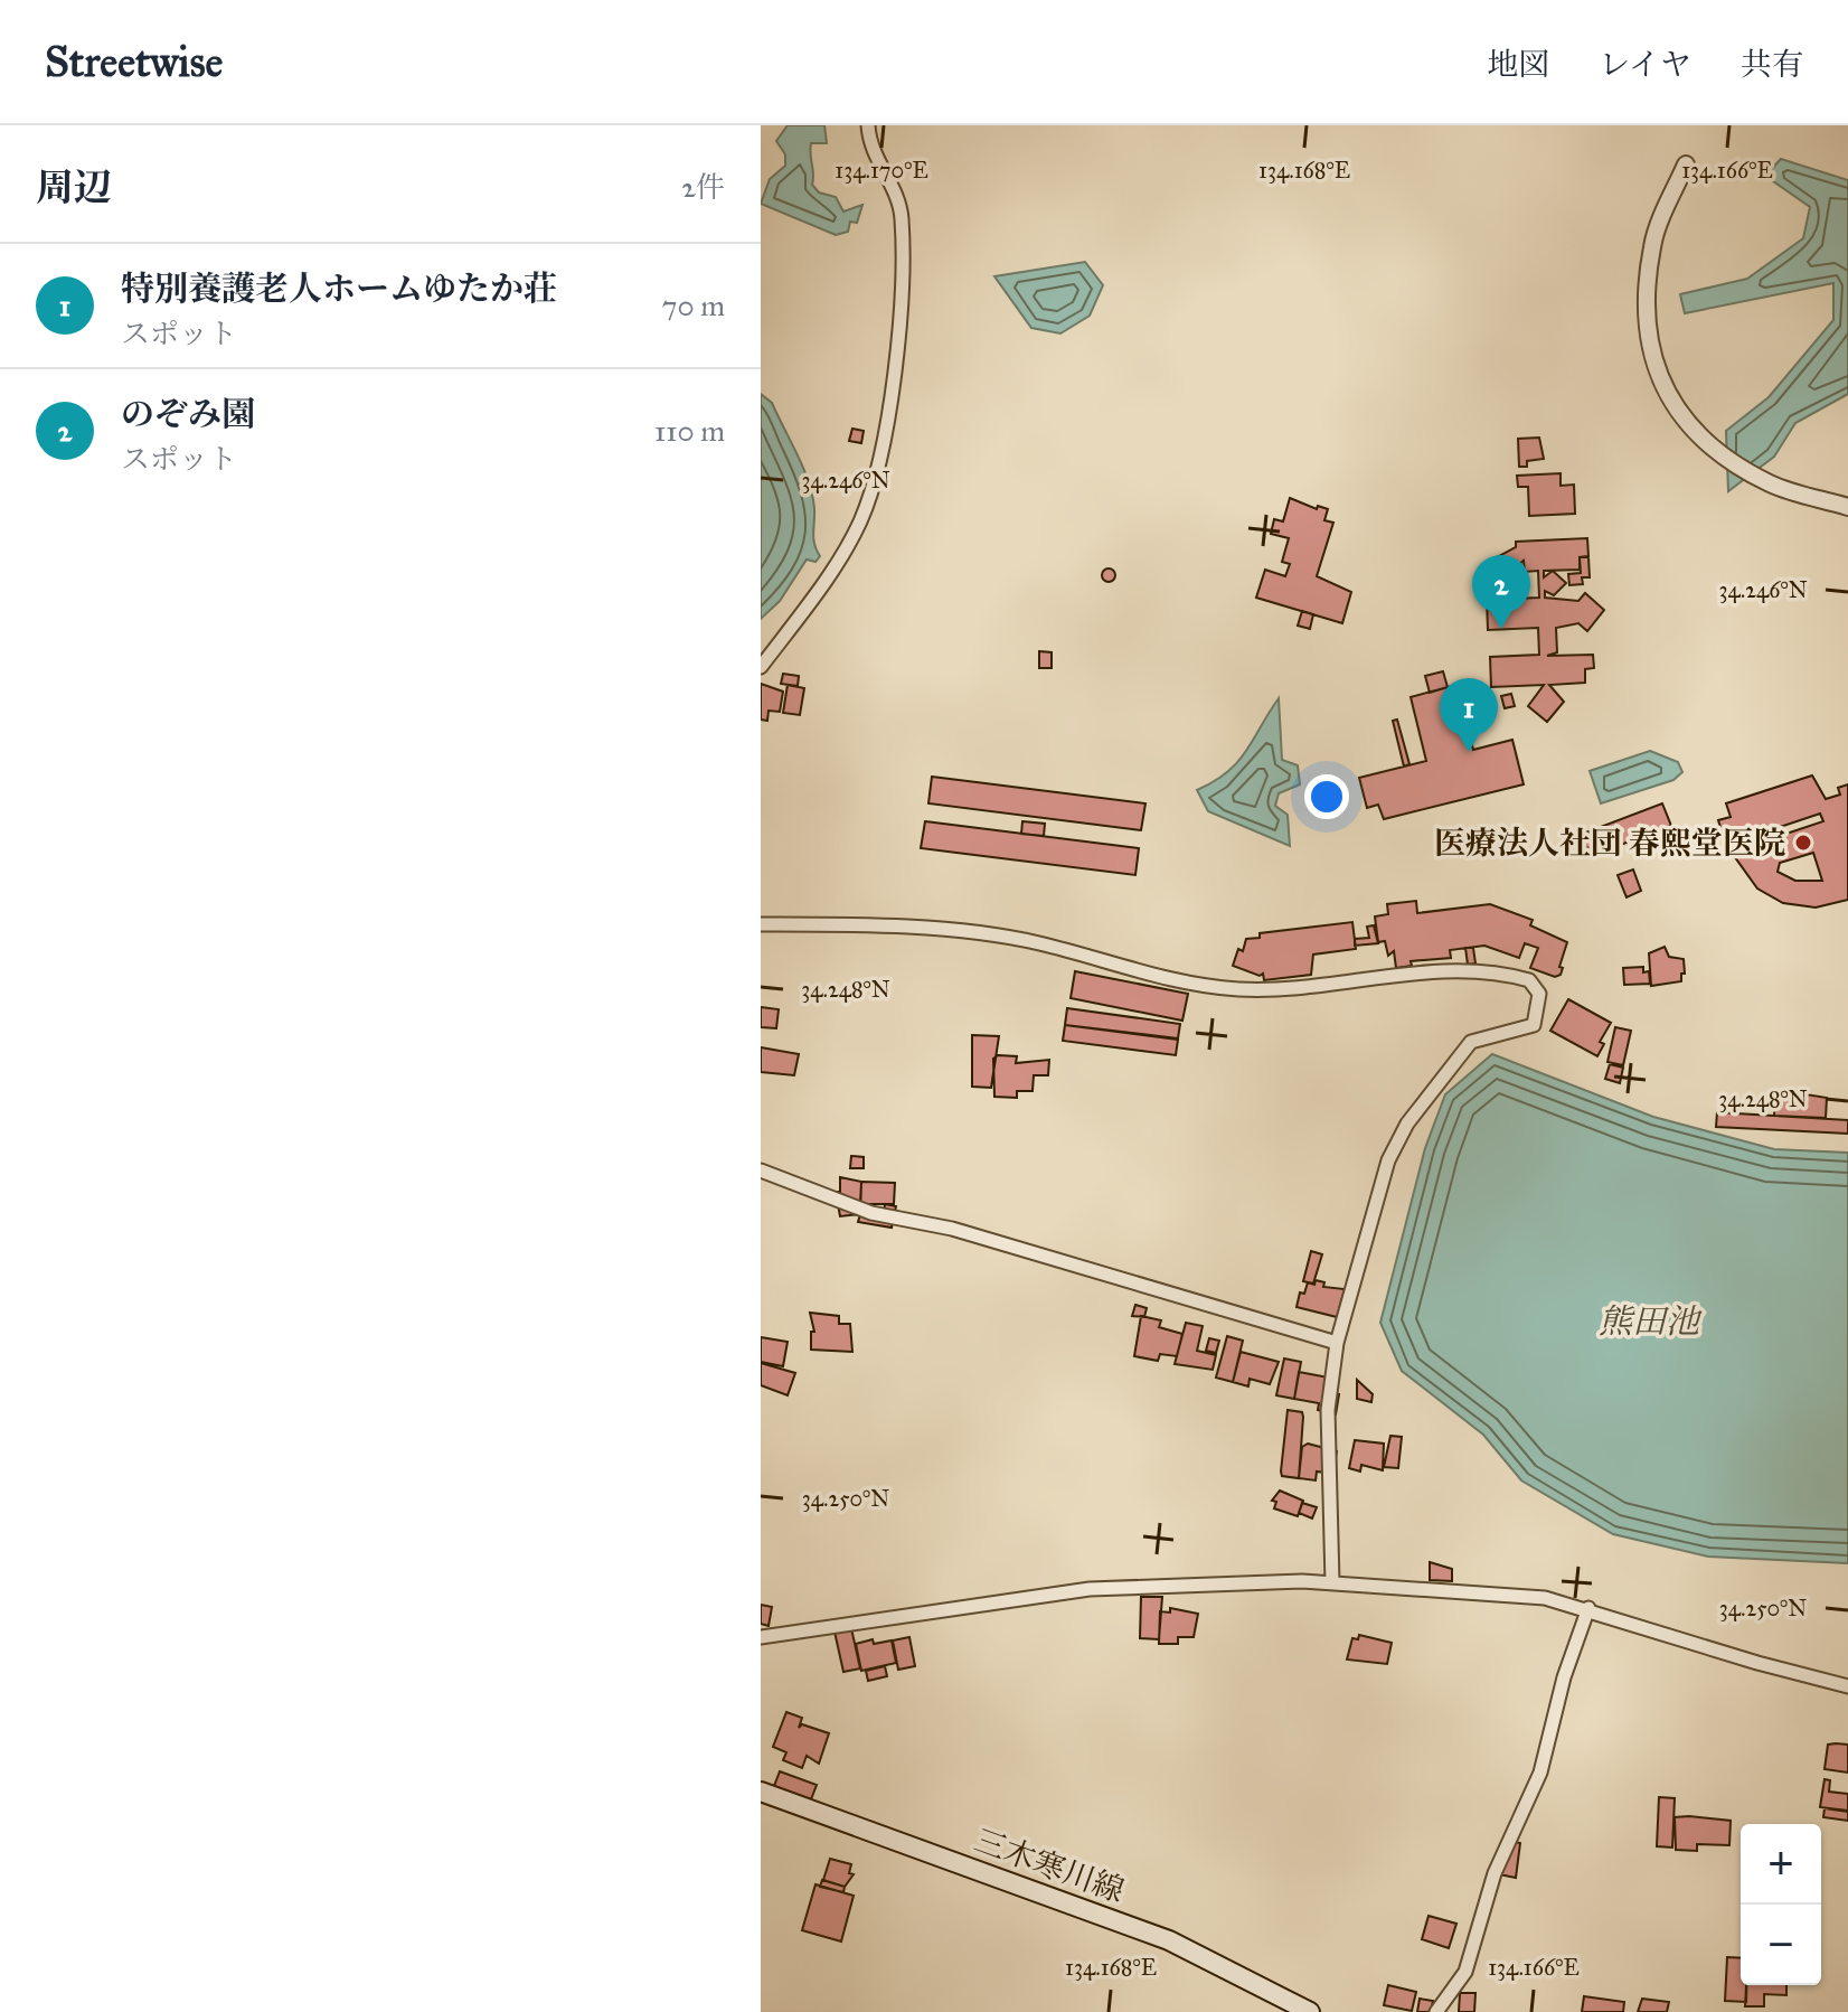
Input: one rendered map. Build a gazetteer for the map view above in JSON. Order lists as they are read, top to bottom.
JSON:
{
  "streets": {
    "main road": ["三木寒川線"]
  },
  "water": ["熊田池"],
  "places": ["医療法人社団 春熙堂医院"],
  "page": {
    "header": "Streetwise",
    "nav": ["地図", "レイヤ", "共有"],
    "heading": ["周辺", "2件"],
    "list": [
      {
        "mark": "1",
        "name": "特別養護老人ホームゆたか荘",
        "note": "スポット",
        "value": "70 m"
      },
      {
        "mark": "2",
        "name": "のぞみ園",
        "note": "スポット",
        "value": "110 m"
      }
    ],
    "pins": ["2", "1"],
    "map_buttons": ["+", "−"]
  },
  "coordinates": [
    "134.170°E",
    "134.168°E",
    "134.166°E",
    "34.246°N",
    "34.248°N",
    "34.250°N"
  ]
}
